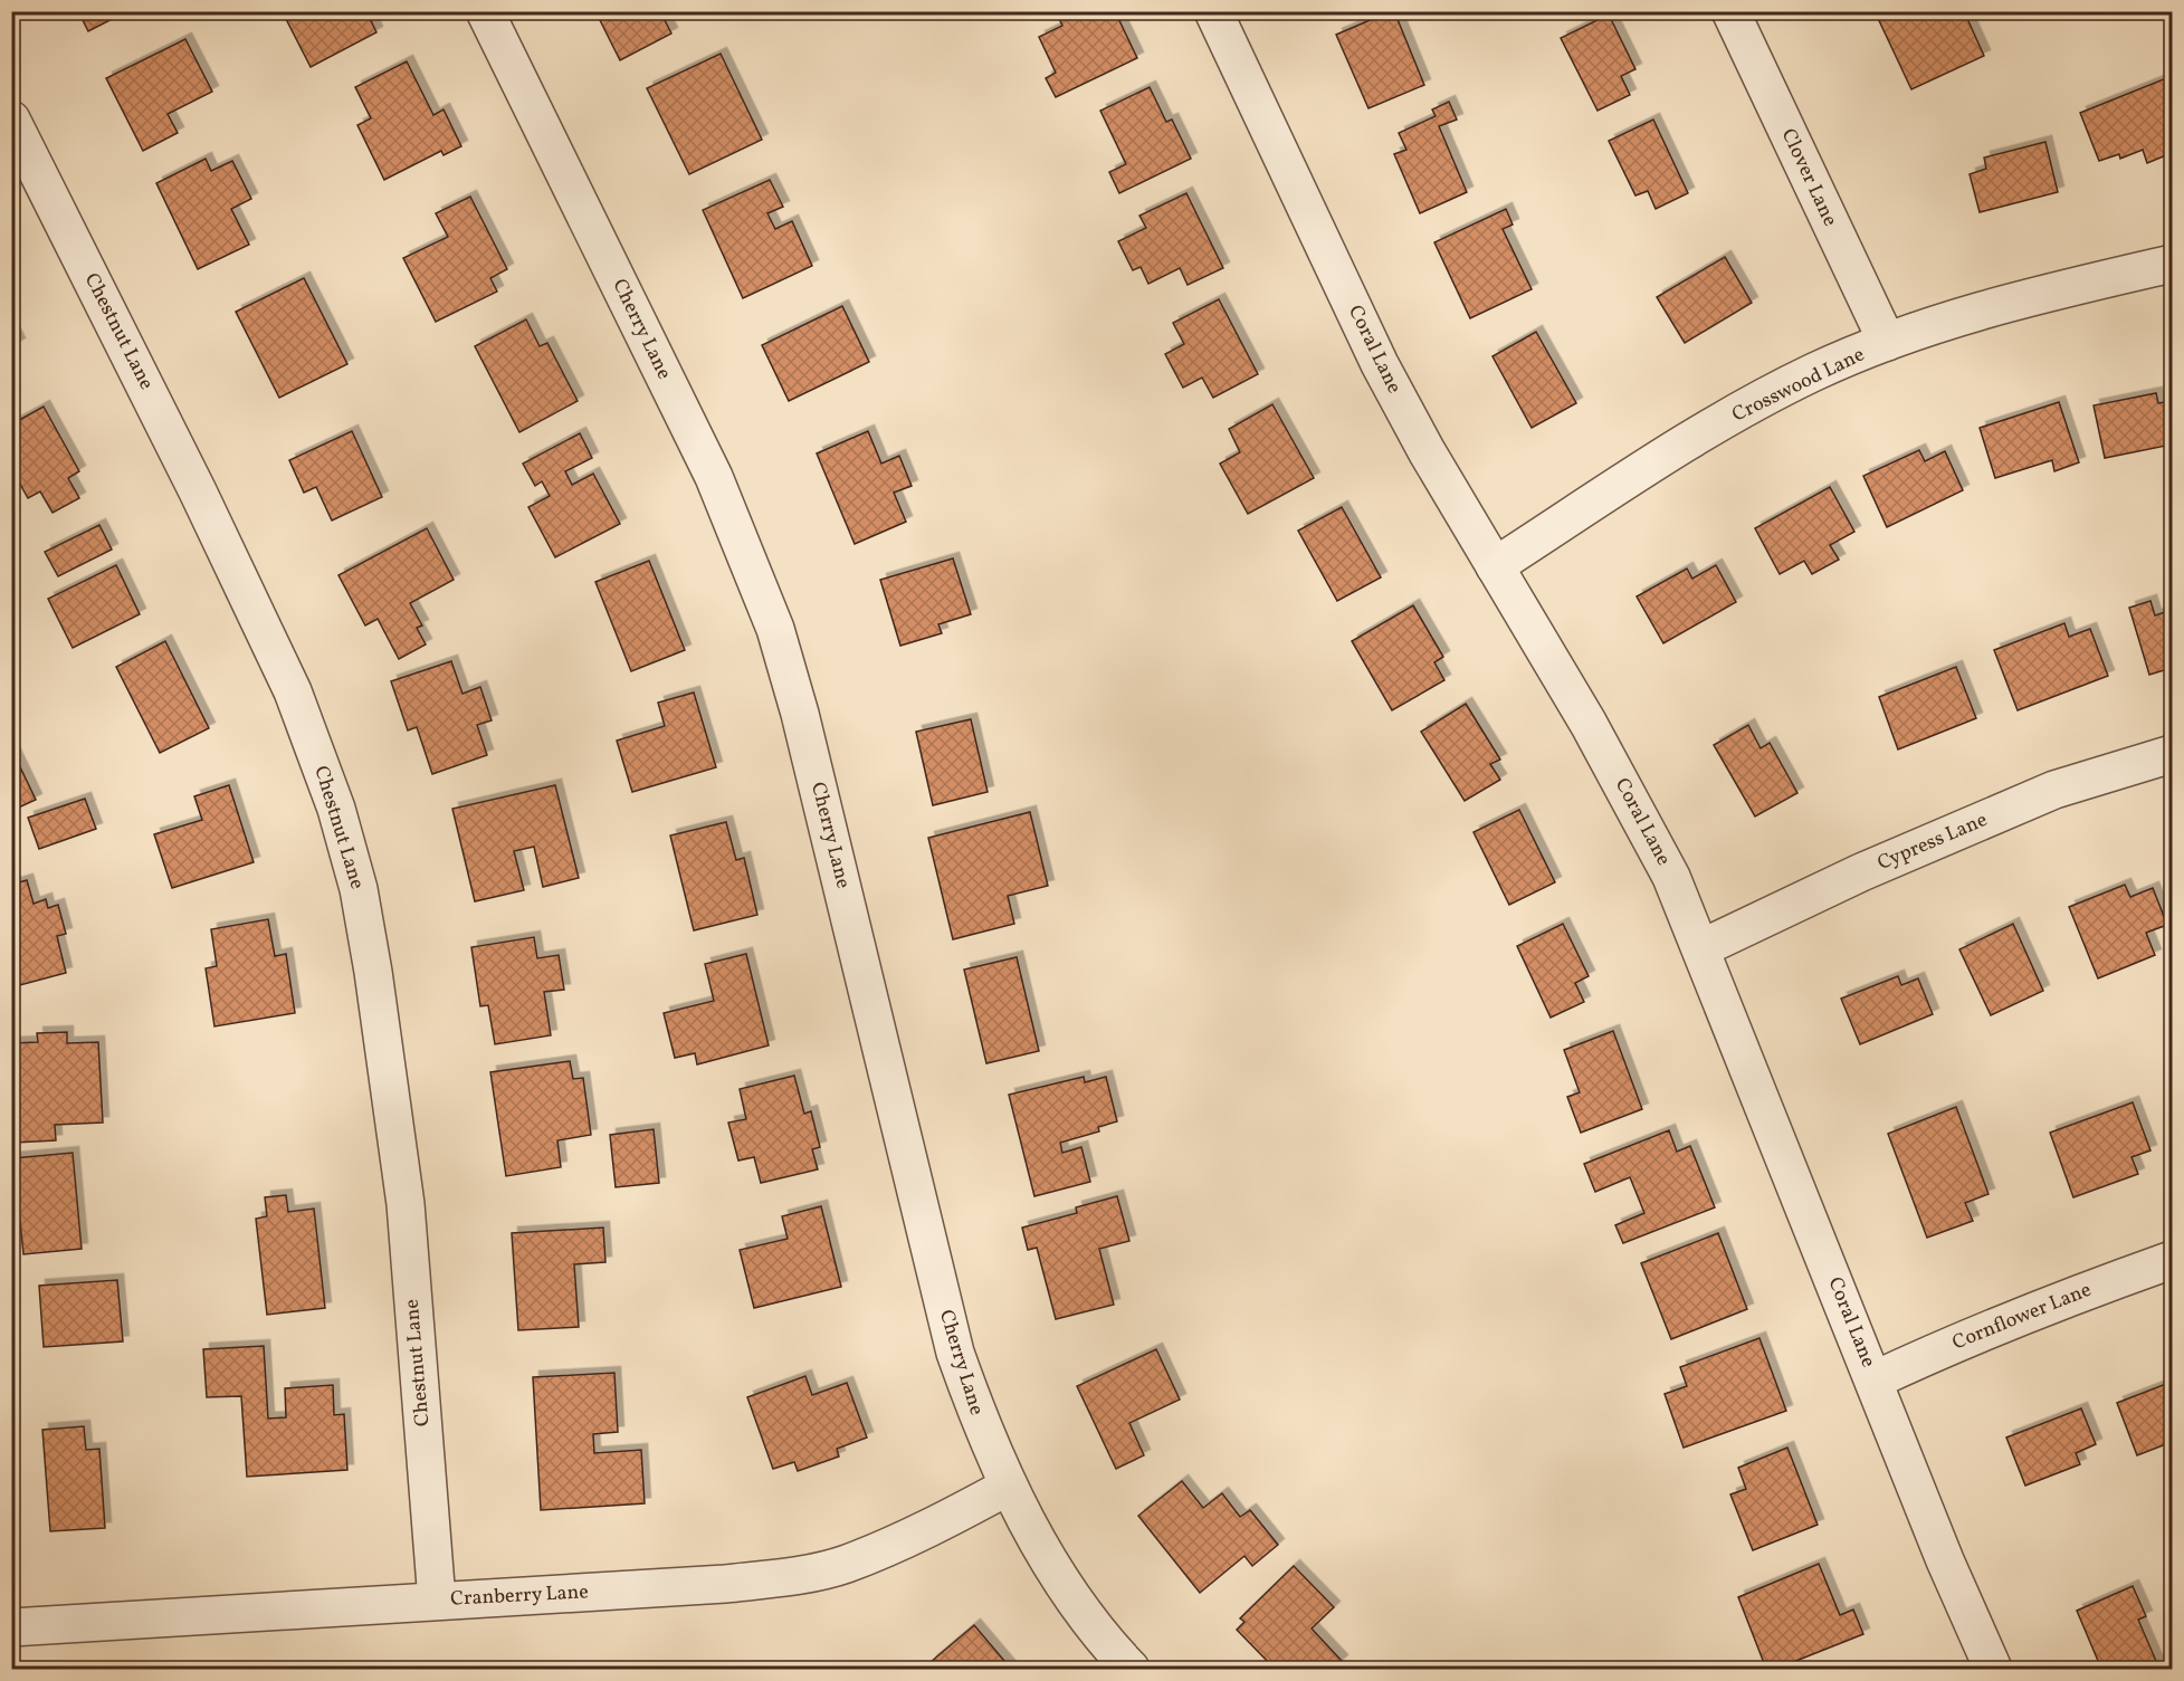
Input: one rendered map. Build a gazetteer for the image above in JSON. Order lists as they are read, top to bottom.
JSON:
{
  "streets": {
    "street": [
      "Clover Lane",
      "Cherry Lane",
      "Chestnut Lane",
      "Coral Lane",
      "Crosswood Lane",
      "Cypress Lane",
      "Cornflower Lane",
      "Cranberry Lane"
    ]
  },
  "crossings": [
    ["Clover Lane", "Crosswood Lane"],
    ["Cherry Lane", "Cranberry Lane"],
    ["Chestnut Lane", "Cranberry Lane"],
    ["Coral Lane", "Crosswood Lane"],
    ["Coral Lane", "Cypress Lane"],
    ["Coral Lane", "Cornflower Lane"]
  ]
}
